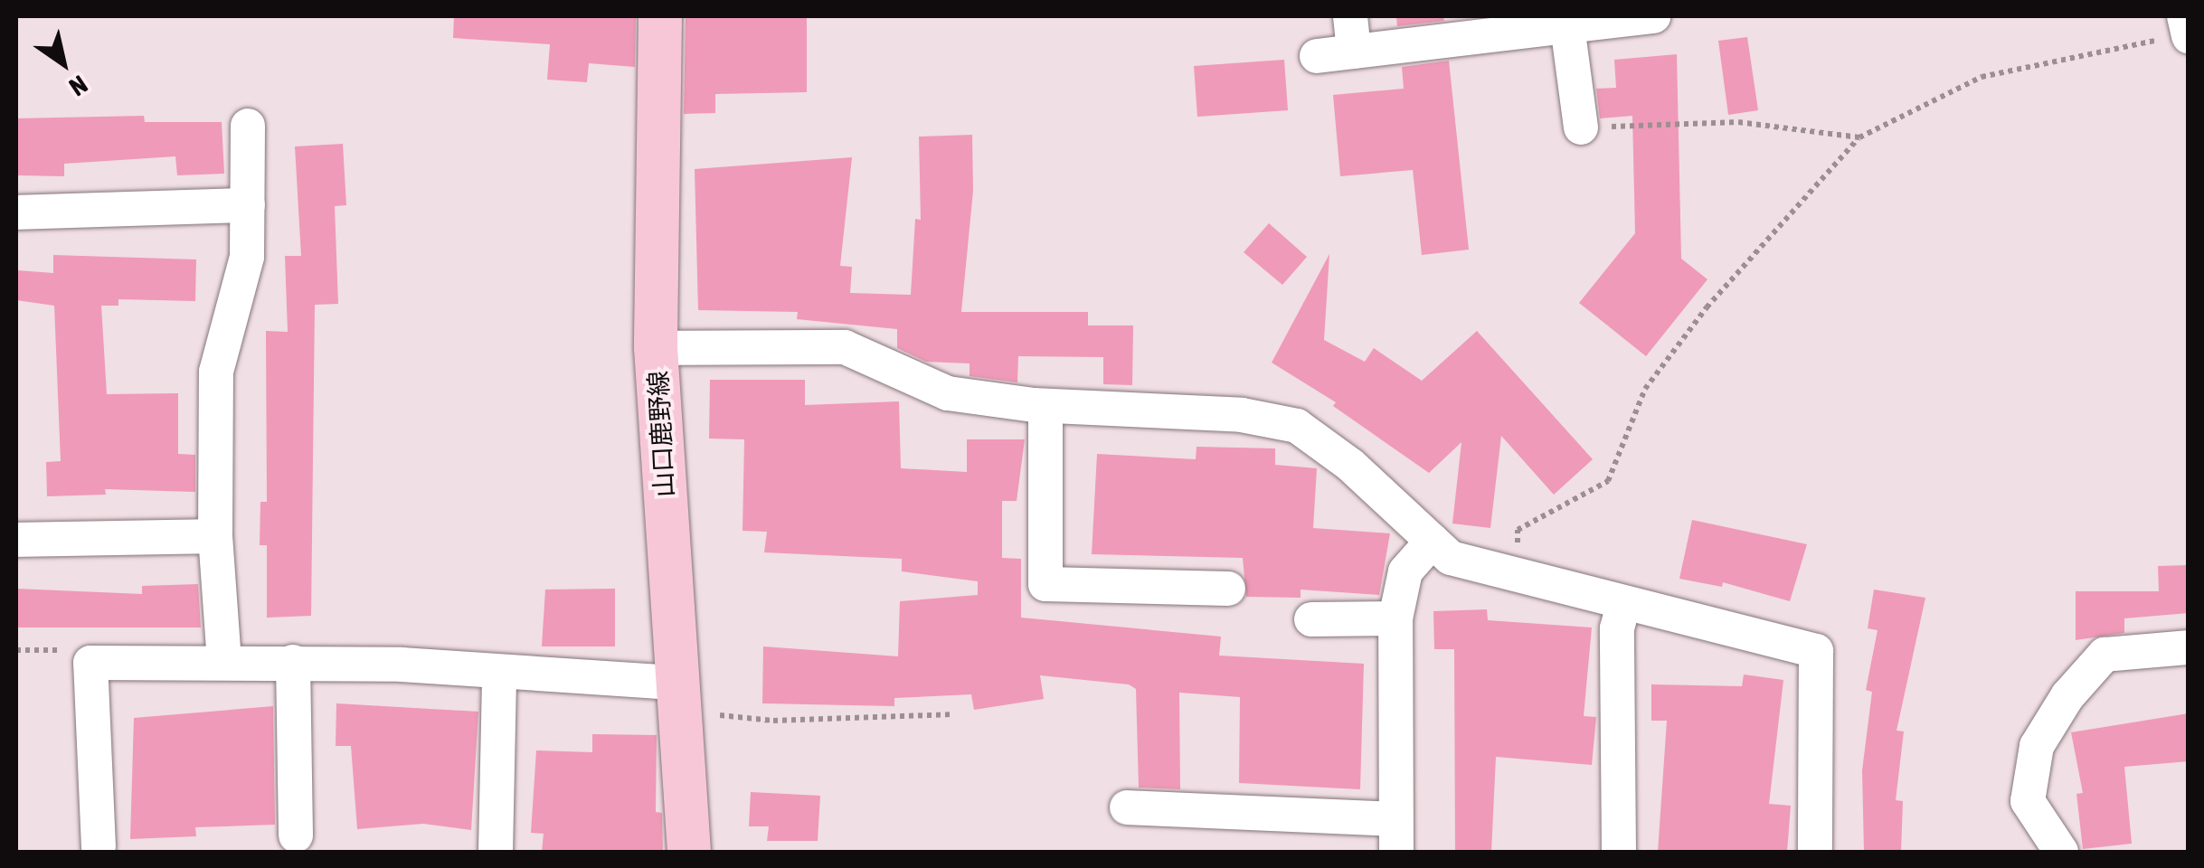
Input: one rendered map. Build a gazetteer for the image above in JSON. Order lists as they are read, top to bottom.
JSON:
{
  "streets": {
    "main road": ["山口鹿野線"]
  },
  "north": "bottom right"
}
